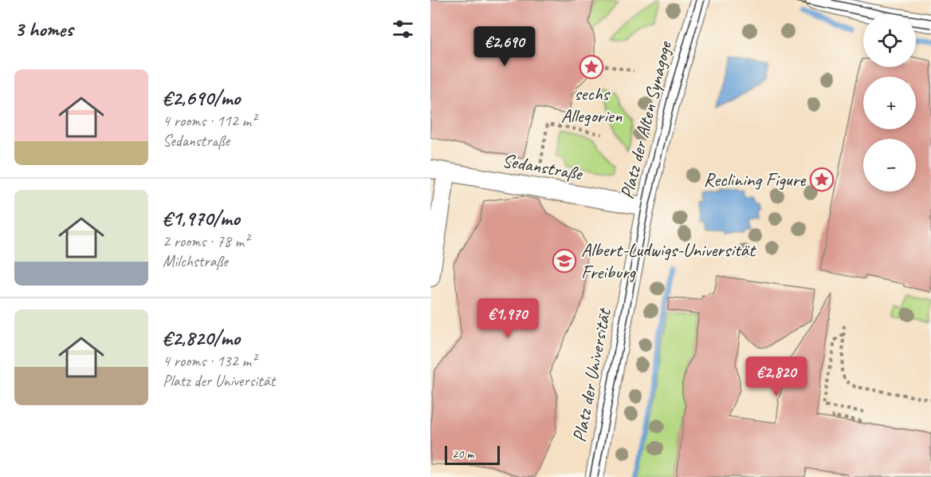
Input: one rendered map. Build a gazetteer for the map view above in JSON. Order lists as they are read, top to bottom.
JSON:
{
  "streets": {
    "street": ["Platz der Alten Synagoge", "Sedanstraße", "Platz der Universität"]
  },
  "crossings": [
    ["Platz der Alten Synagoge", "Sedanstraße"],
    ["Platz der Alten Synagoge", "Platz der Universität"]
  ],
  "places": {
    "place": ["sechs Allegorien", "Reclining Figure"],
    "school or university": ["Albert-Ludwigs-Universität Freiburg"]
  },
  "scale_bar": "20 m",
  "page": {
    "heading": "3 homes",
    "map_buttons": ["+", "−"],
    "price": ["€2,690", "€1,970", "€2,820"],
    "list": [
      {
        "name": "€2,690/mo",
        "note": "4 rooms · 112 m² · Sedanstraße"
      },
      {
        "name": "€1,970/mo",
        "note": "2 rooms · 78 m² · Milchstraße"
      },
      {
        "name": "€2,820/mo",
        "note": "4 rooms · 132 m² · Platz der Universität"
      }
    ],
    "scale": "20 m"
  }
}
